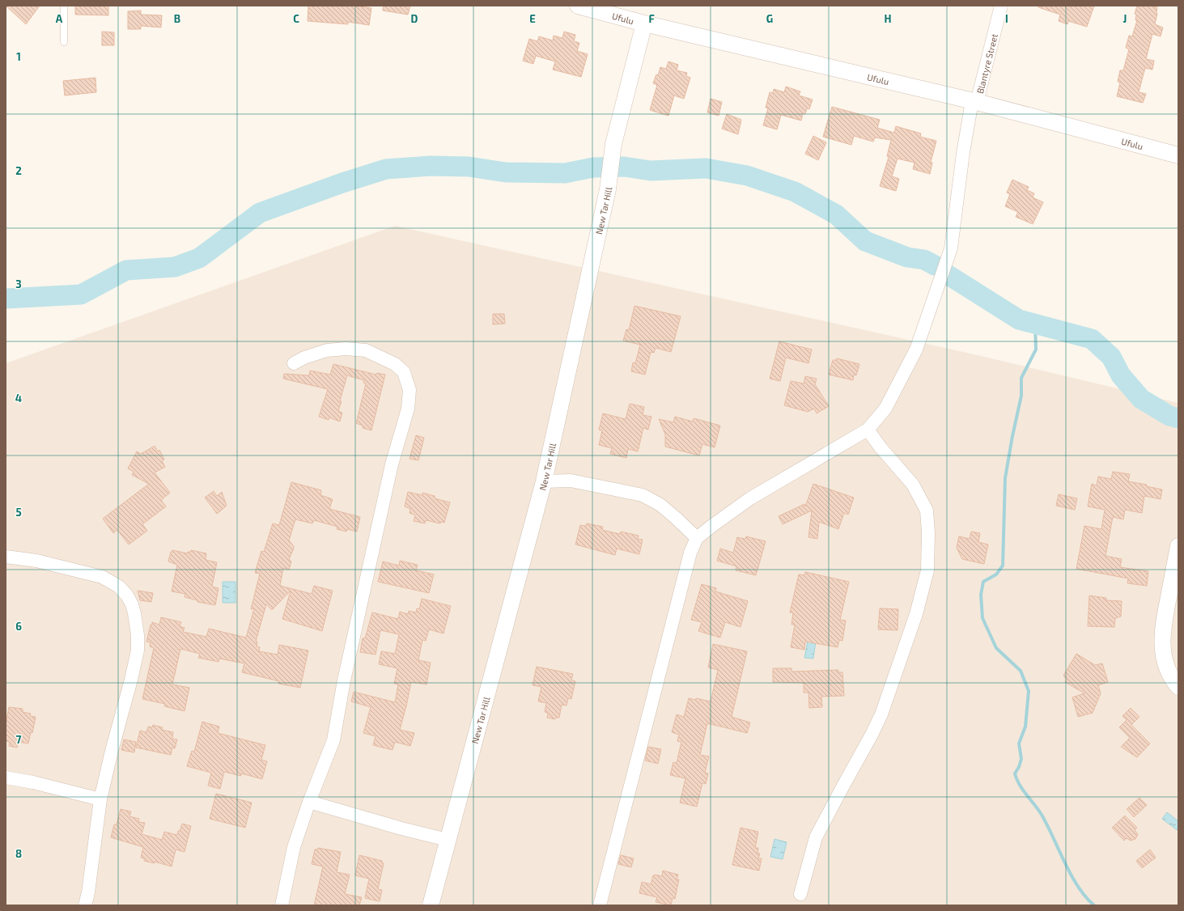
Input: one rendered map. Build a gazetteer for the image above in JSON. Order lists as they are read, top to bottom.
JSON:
{
  "streets": {
    "street": ["Ufulu", "Blantyre Street", "New Tar Hill"]
  },
  "crossings": [
    ["Ufulu", "Blantyre Street"],
    ["Ufulu", "New Tar Hill"]
  ],
  "grid": {
    "columns": [
      "A",
      "B",
      "C",
      "D",
      "E",
      "F",
      "G",
      "H",
      "I",
      "J"
    ],
    "rows": [
      "1",
      "2",
      "3",
      "4",
      "5",
      "6",
      "7",
      "8"
    ]
  }
}
